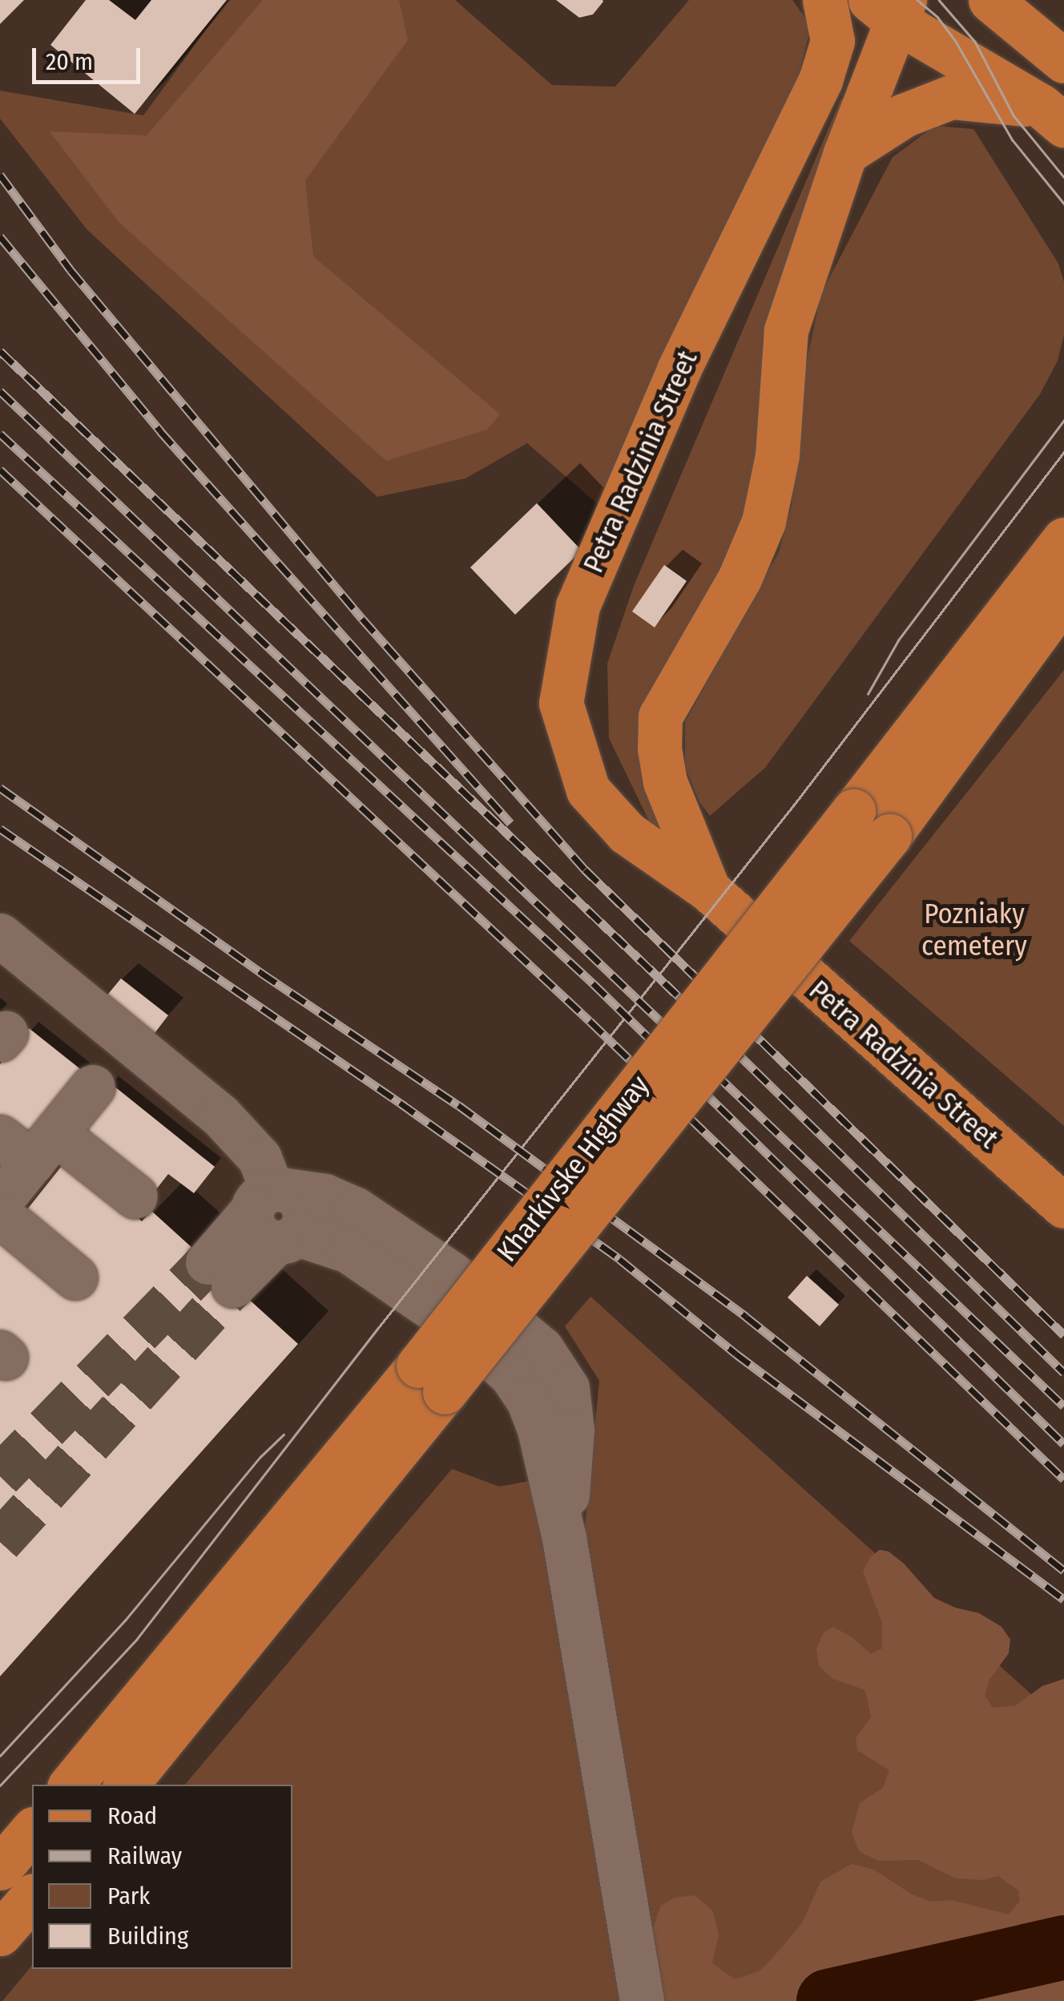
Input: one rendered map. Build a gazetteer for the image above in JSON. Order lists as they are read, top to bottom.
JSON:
{
  "streets": {
    "main road": ["Petra Radzinia Street", "Kharkivske Highway"]
  },
  "parks": ["Pozniaky cemetery"],
  "legend": [
    "Road",
    "Railway",
    "Park",
    "Building"
  ],
  "scale_bar": "20 m"
}
